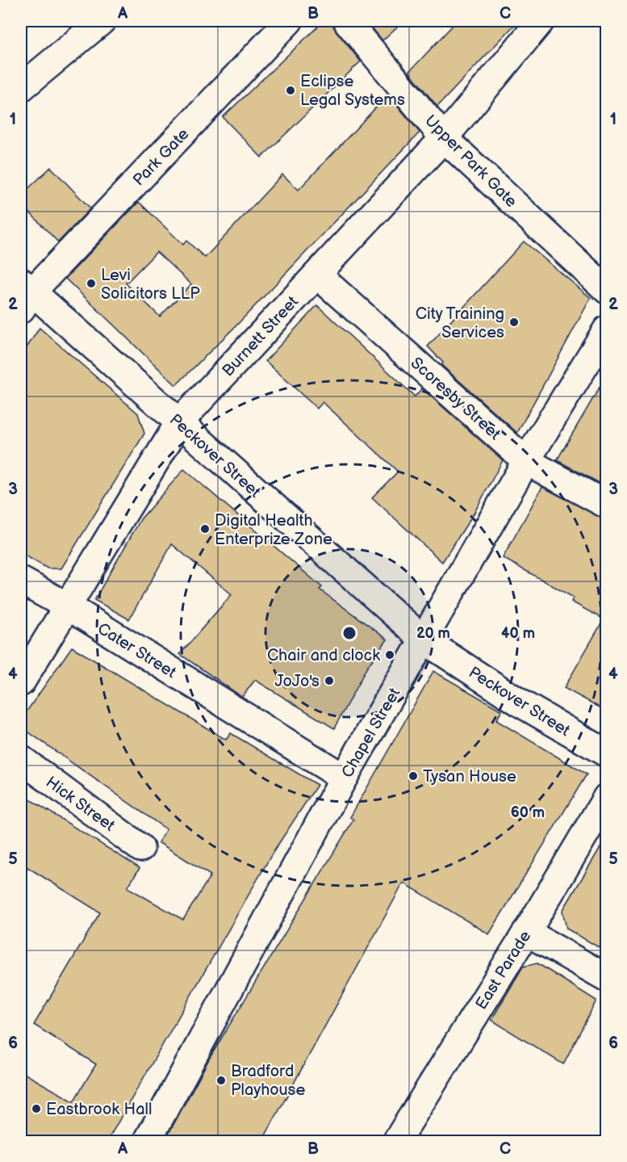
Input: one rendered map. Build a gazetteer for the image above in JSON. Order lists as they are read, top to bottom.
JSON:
{
  "streets": {
    "street": [
      "Park Gate",
      "Upper Park Gate",
      "Burnett Street",
      "Scoresby Street",
      "Peckover Street",
      "Cater Street",
      "Chapel Street",
      "Hick Street",
      "East Parade"
    ]
  },
  "crossings": [
    ["Park Gate", "Peckover Street"],
    ["Upper Park Gate", "Burnett Street"],
    ["Burnett Street", "Scoresby Street"],
    ["Burnett Street", "Peckover Street"],
    ["Burnett Street", "Cater Street"],
    ["Scoresby Street", "Chapel Street"],
    ["Peckover Street", "Chapel Street"],
    ["Cater Street", "Chapel Street"]
  ],
  "places": [
    "Eclipse Legal Systems",
    "Levi Solicitors LLP",
    "City Training Services",
    "Digital Health Enterprize Zone",
    "Chair and clock",
    "JoJo's",
    "Tysan House",
    "Bradford Playhouse",
    "Eastbrook Hall"
  ],
  "grid": {
    "columns": ["A", "B", "C"],
    "rows": [
      "1",
      "2",
      "3",
      "4",
      "5",
      "6"
    ]
  },
  "rings": ["20 m", "40 m", "60 m"]
}
